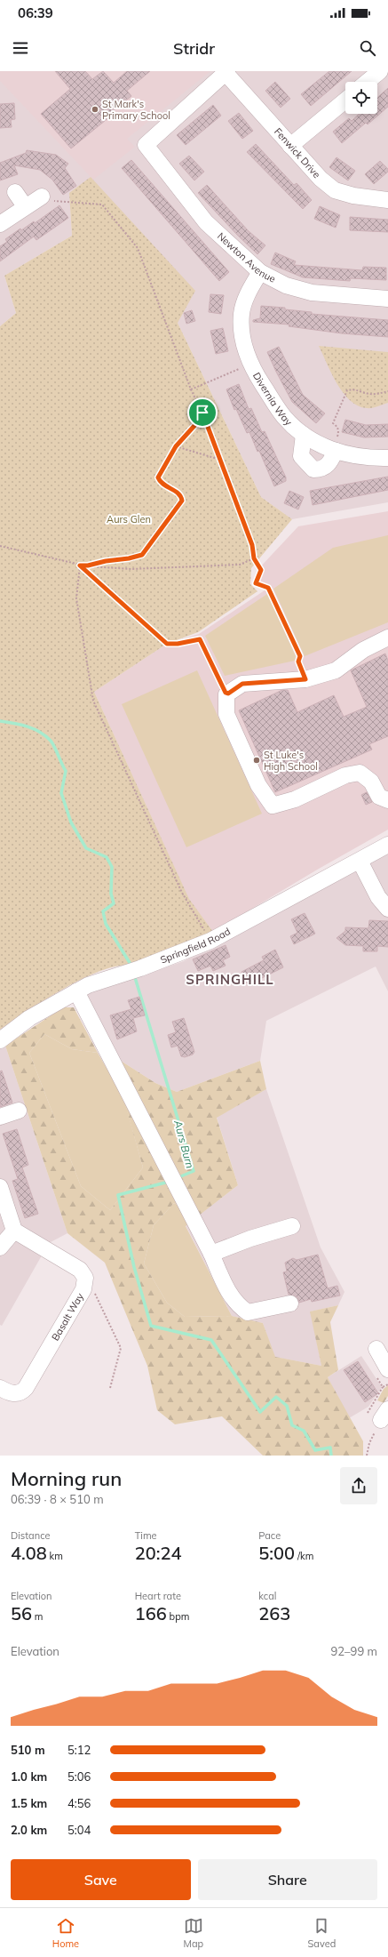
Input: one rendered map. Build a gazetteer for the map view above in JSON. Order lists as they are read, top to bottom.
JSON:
{
  "streets": {
    "street": [
      "Fenwick Drive",
      "Newton Avenue",
      "Divernia Way",
      "Springfield Road",
      "Basalt Way"
    ]
  },
  "crossings": [
    ["Fenwick Drive", "Newton Avenue"],
    ["Newton Avenue", "Divernia Way"]
  ],
  "districts": ["SPRINGHILL"],
  "water": ["Aurs Burn"],
  "parks": ["Aurs Glen"],
  "places": ["St Mark's Primary School", "St Luke's High School"],
  "page": {
    "status": "06:39",
    "header": "Stridr",
    "heading": ["Morning run", "06:39 · 8 × 510 m"],
    "stats": [
      ["Distance", "4.08 km"],
      ["Time", "20:24"],
      ["Pace", "5:00 /km"],
      ["Elevation", "56 m"],
      ["Heart rate", "166 bpm"],
      ["kcal", "263"]
    ],
    "chart": ["Elevation", "92–99 m"],
    "list": [
      {
        "name": "510 m",
        "note": "5:12"
      },
      {
        "name": "1.0 km",
        "note": "5:06"
      },
      {
        "name": "1.5 km",
        "note": "4:56"
      },
      {
        "name": "2.0 km",
        "note": "5:04"
      }
    ],
    "buttons": ["Save", "Share"],
    "tabs": ["Home", "Map", "Saved"]
  }
}
